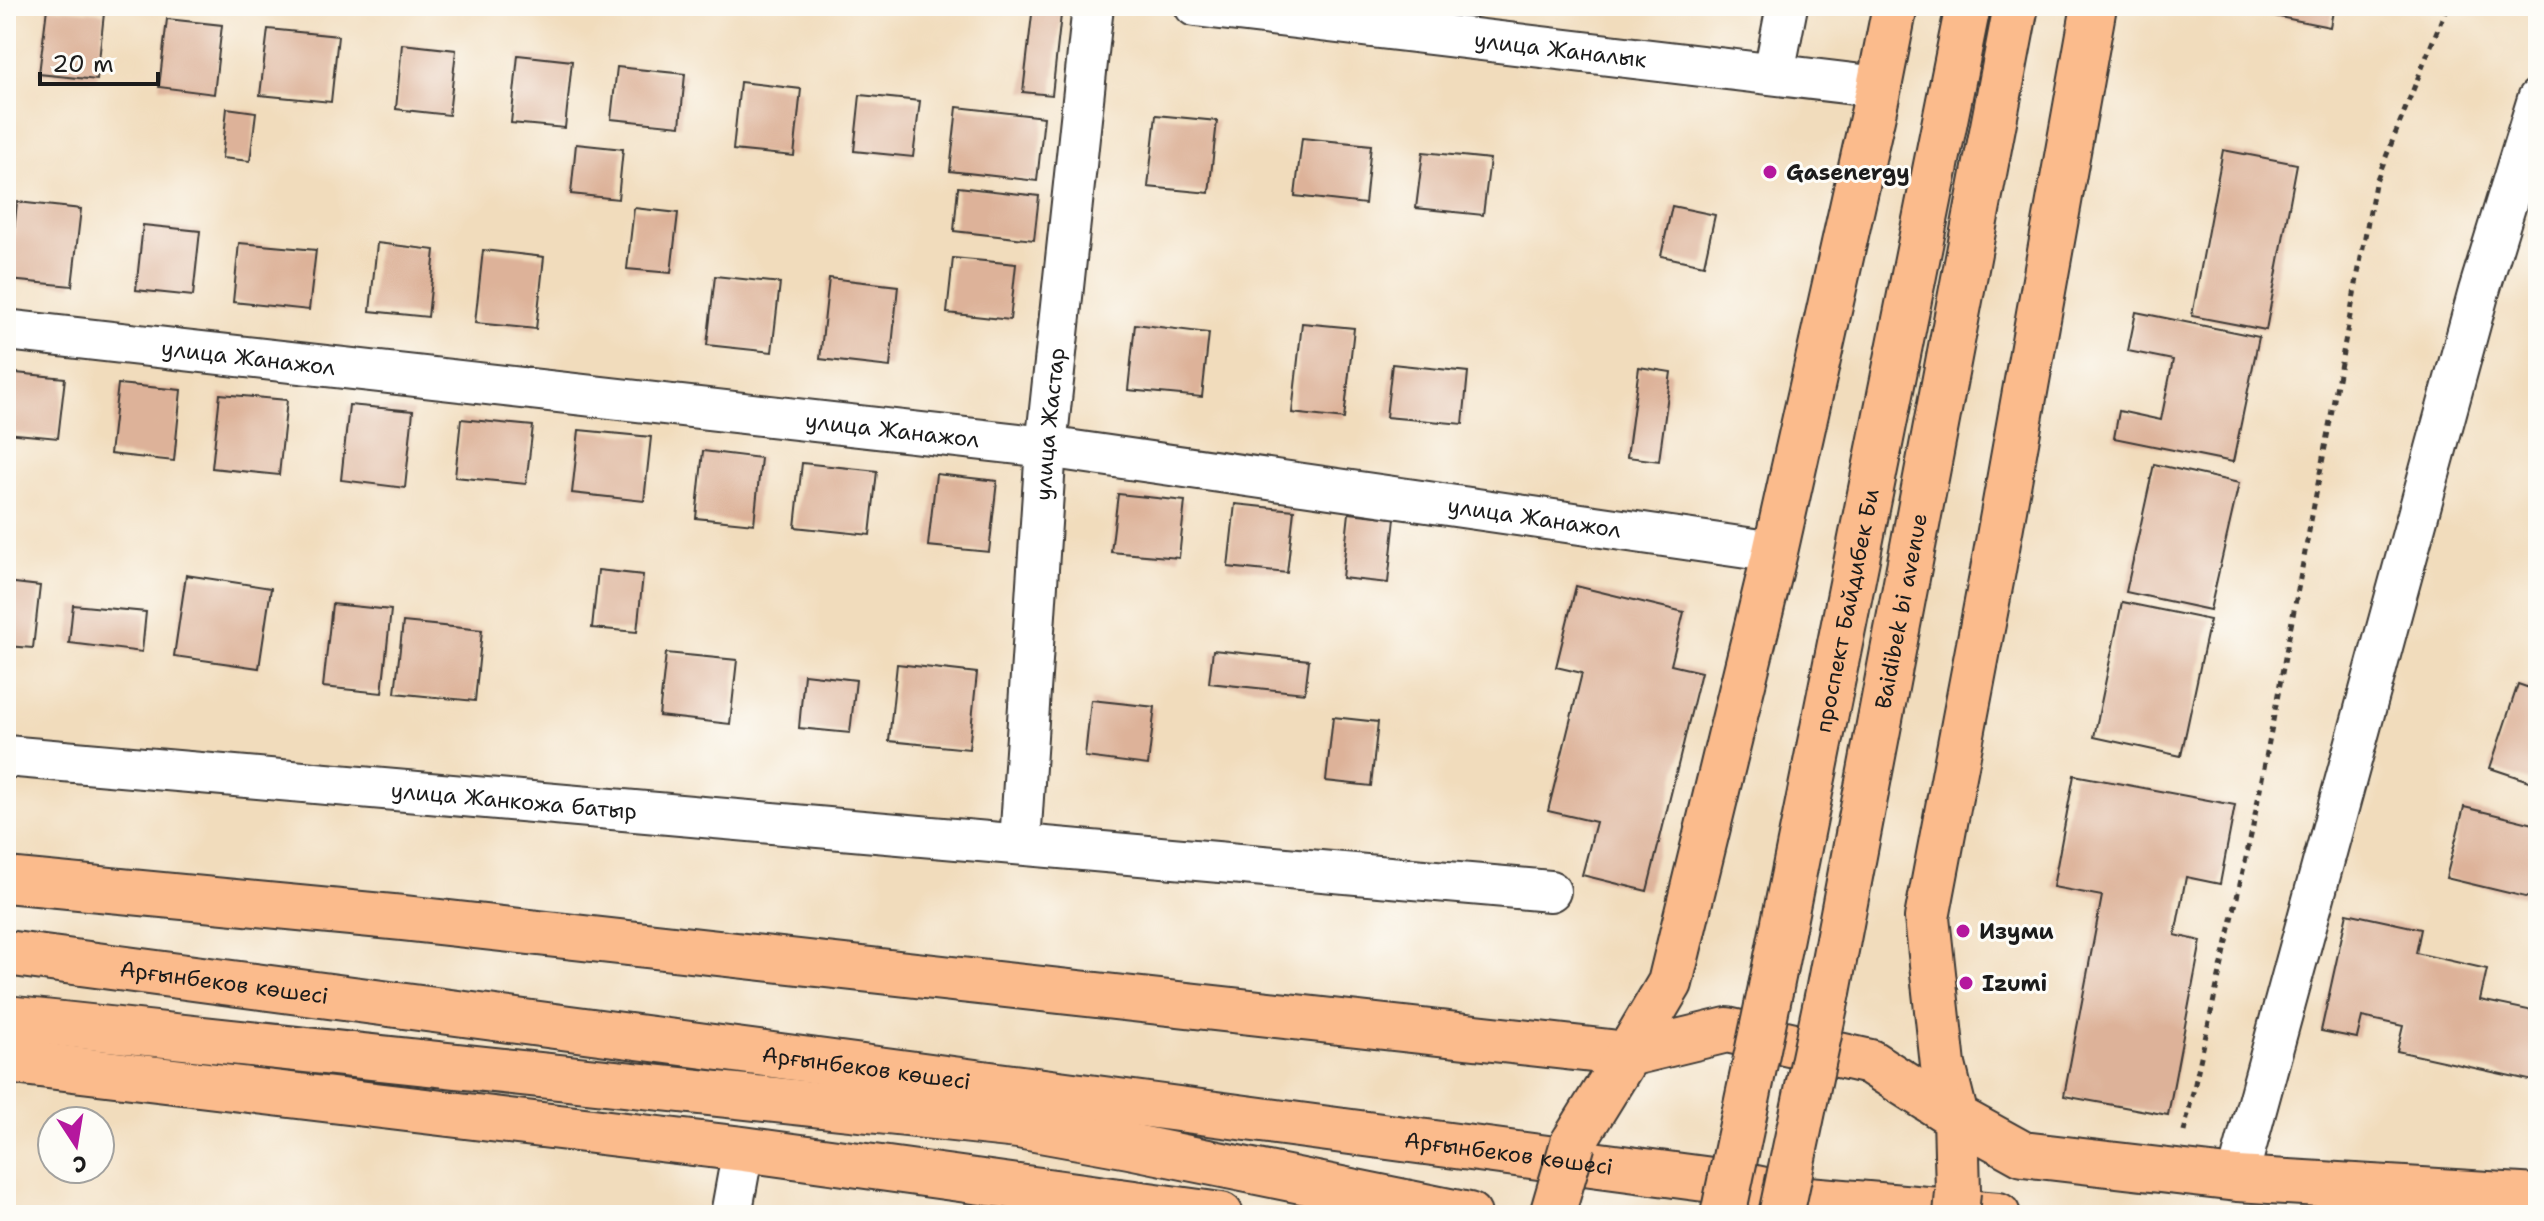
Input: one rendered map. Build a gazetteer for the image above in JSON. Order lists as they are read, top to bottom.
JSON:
{
  "streets": {
    "main road": ["проспект Байдибек Би", "Baidibek bi avenue", "Арғынбеков көшесі"],
    "street": [
      "улица Жаналык",
      "улица Жанажол",
      "улица Жастар",
      "улица Жанкожа батыр"
    ]
  },
  "crossings": [
    ["улица Жанажол", "улица Жастар"],
    ["улица Жастар", "улица Жанкожа батыр"]
  ],
  "places": ["Gasenergy", "Изуми", "Izumi"],
  "scale_bar": "20 m",
  "north": "bottom"
}
